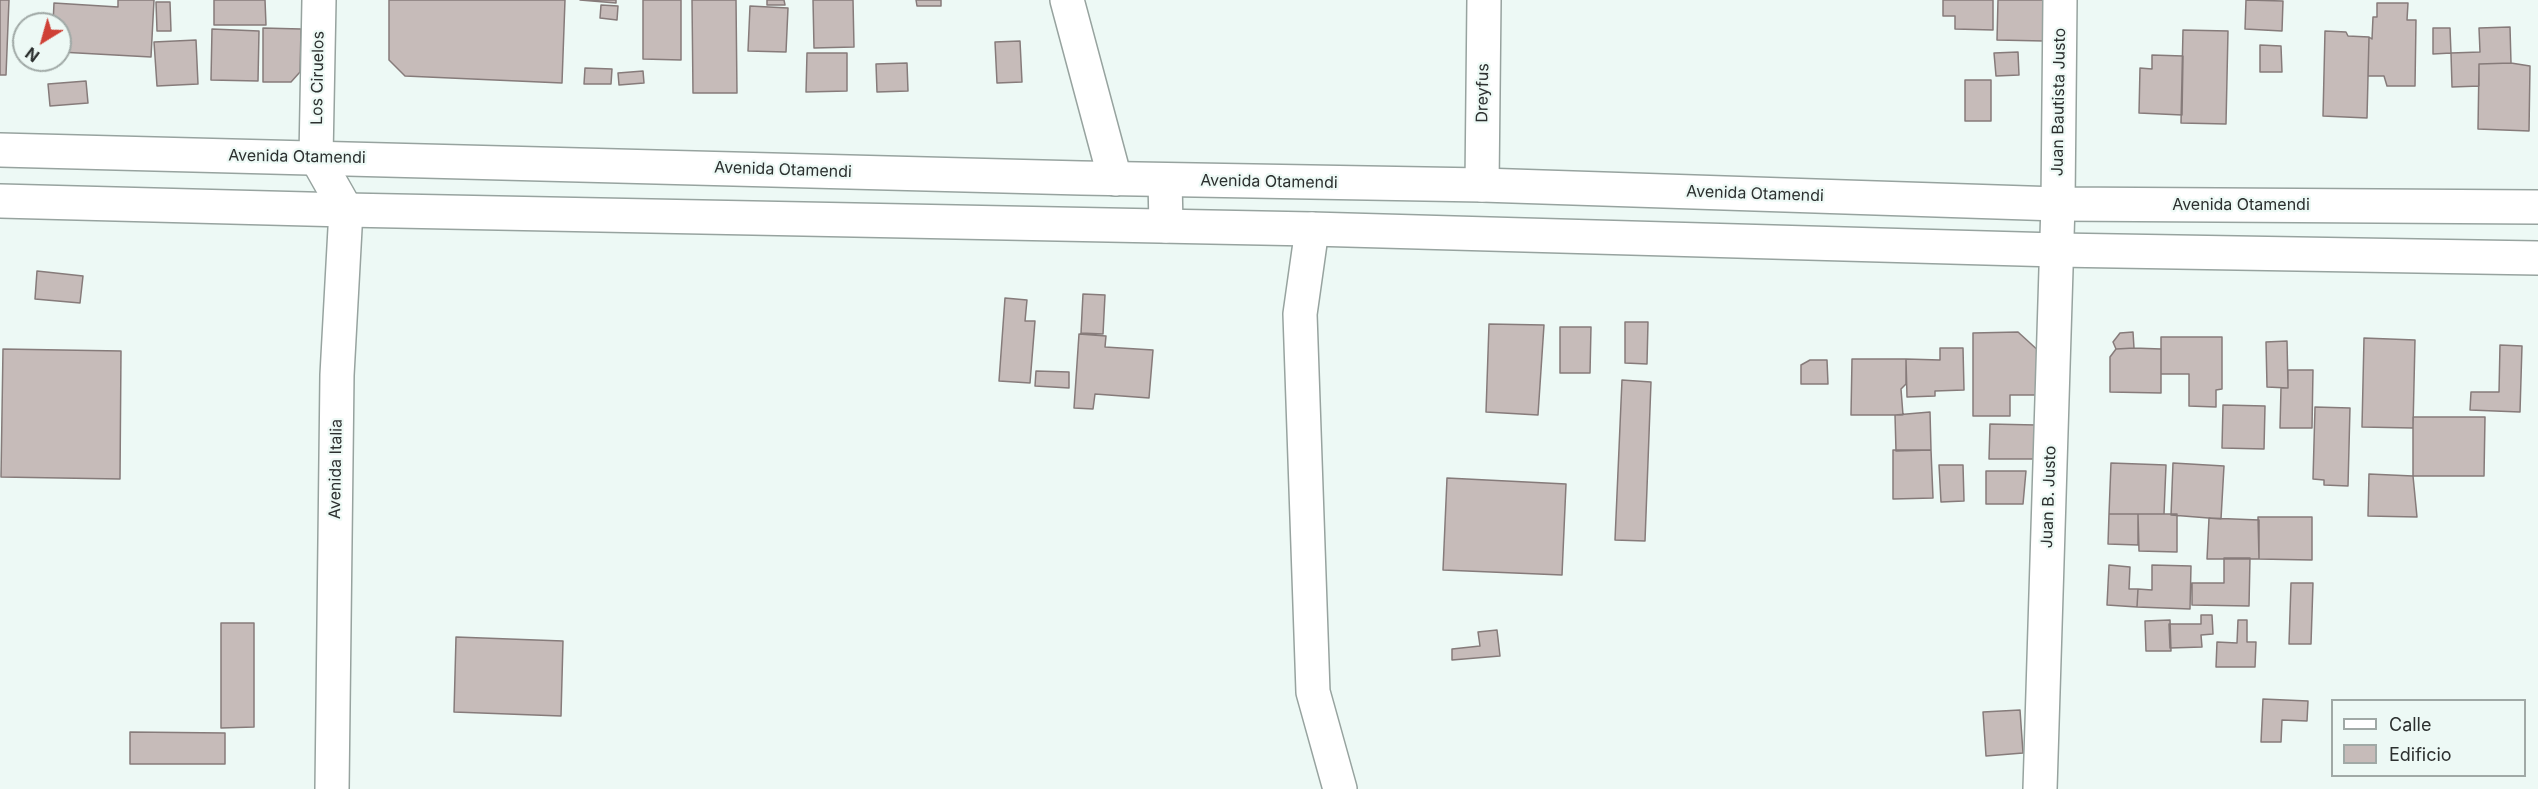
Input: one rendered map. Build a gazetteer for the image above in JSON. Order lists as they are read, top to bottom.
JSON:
{
  "streets": {
    "main road": [
      "Los Ciruelos",
      "Dreyfus",
      "Juan Bautista Justo",
      "Avenida Otamendi",
      "Avenida Italia",
      "Juan B. Justo"
    ]
  },
  "crossings": [
    ["Los Ciruelos", "Avenida Otamendi"],
    ["Dreyfus", "Avenida Otamendi"],
    ["Juan Bautista Justo", "Avenida Otamendi"],
    ["Juan Bautista Justo", "Juan B. Justo"],
    ["Avenida Otamendi", "Juan B. Justo"]
  ],
  "legend": ["Calle", "Edificio"],
  "north": "bottom left"
}
